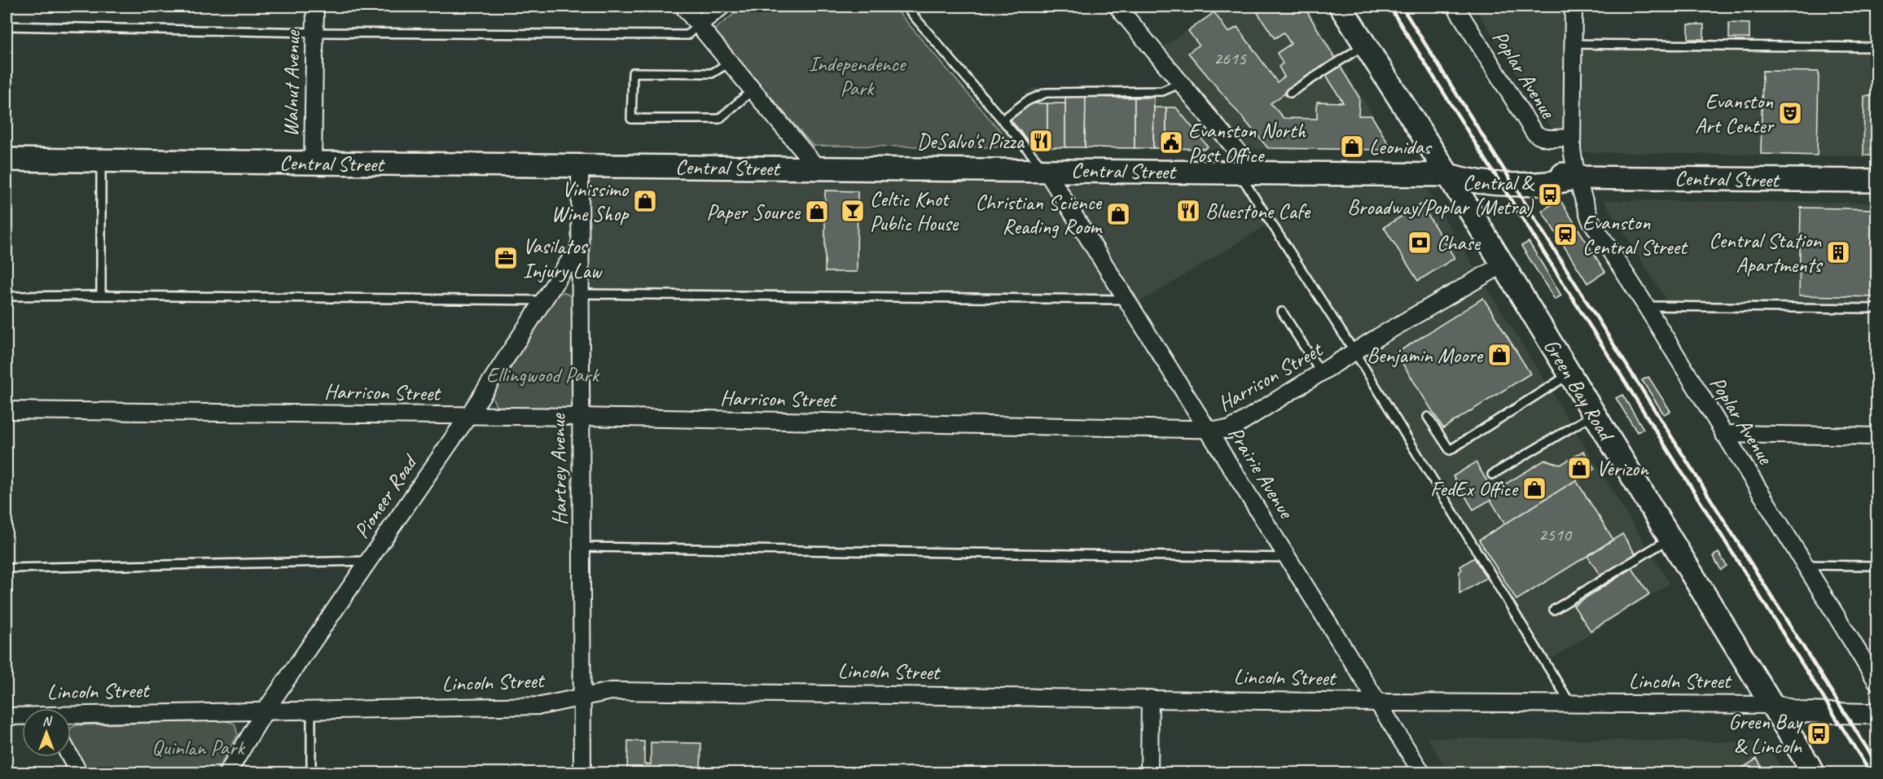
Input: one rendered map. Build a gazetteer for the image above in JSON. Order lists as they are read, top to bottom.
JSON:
{
  "streets": {
    "main road": ["Central Street", "Green Bay Road"],
    "street": [
      "Poplar Avenue",
      "Walnut Avenue",
      "Harrison Street",
      "Hartrey Avenue",
      "Prairie Avenue",
      "Pioneer Road",
      "Lincoln Street"
    ]
  },
  "crossings": [
    ["Poplar Avenue", "Central Street"],
    ["Walnut Avenue", "Central Street"],
    ["Central Street", "Green Bay Road"],
    ["Central Street", "Hartrey Avenue"],
    ["Central Street", "Prairie Avenue"],
    ["Harrison Street", "Green Bay Road"],
    ["Harrison Street", "Hartrey Avenue"],
    ["Harrison Street", "Prairie Avenue"],
    ["Harrison Street", "Pioneer Road"],
    ["Green Bay Road", "Lincoln Street"],
    ["Hartrey Avenue", "Pioneer Road"],
    ["Hartrey Avenue", "Lincoln Street"],
    ["Prairie Avenue", "Lincoln Street"],
    ["Pioneer Road", "Lincoln Street"]
  ],
  "parks": ["Independence Park", "Ellingwood Park", "Quinlan Park"],
  "places": {
    "theatre": ["Evanston Art Center"],
    "restaurant": ["DeSalvo's Pizza", "Bluestone Cafe"],
    "public building": ["Evanston North Post Office"],
    "shop": [
      "Leonidas",
      "Vinissimo Wine Shop",
      "Paper Source",
      "Christian Science Reading Room",
      "Benjamin Moore",
      "Verizon",
      "FedEx Office"
    ],
    "bus stop": ["Central & Broadway/Poplar (Metra)", "Green Bay & Lincoln"],
    "bar": ["Celtic Knot Public House"],
    "station": ["Evanston Central Street"],
    "bank": ["Chase"],
    "building": ["Central Station Apartments"],
    "office": ["Vasilatos Injury Law"]
  },
  "house_numbers": ["2615", "2510"],
  "north": "top"
}
